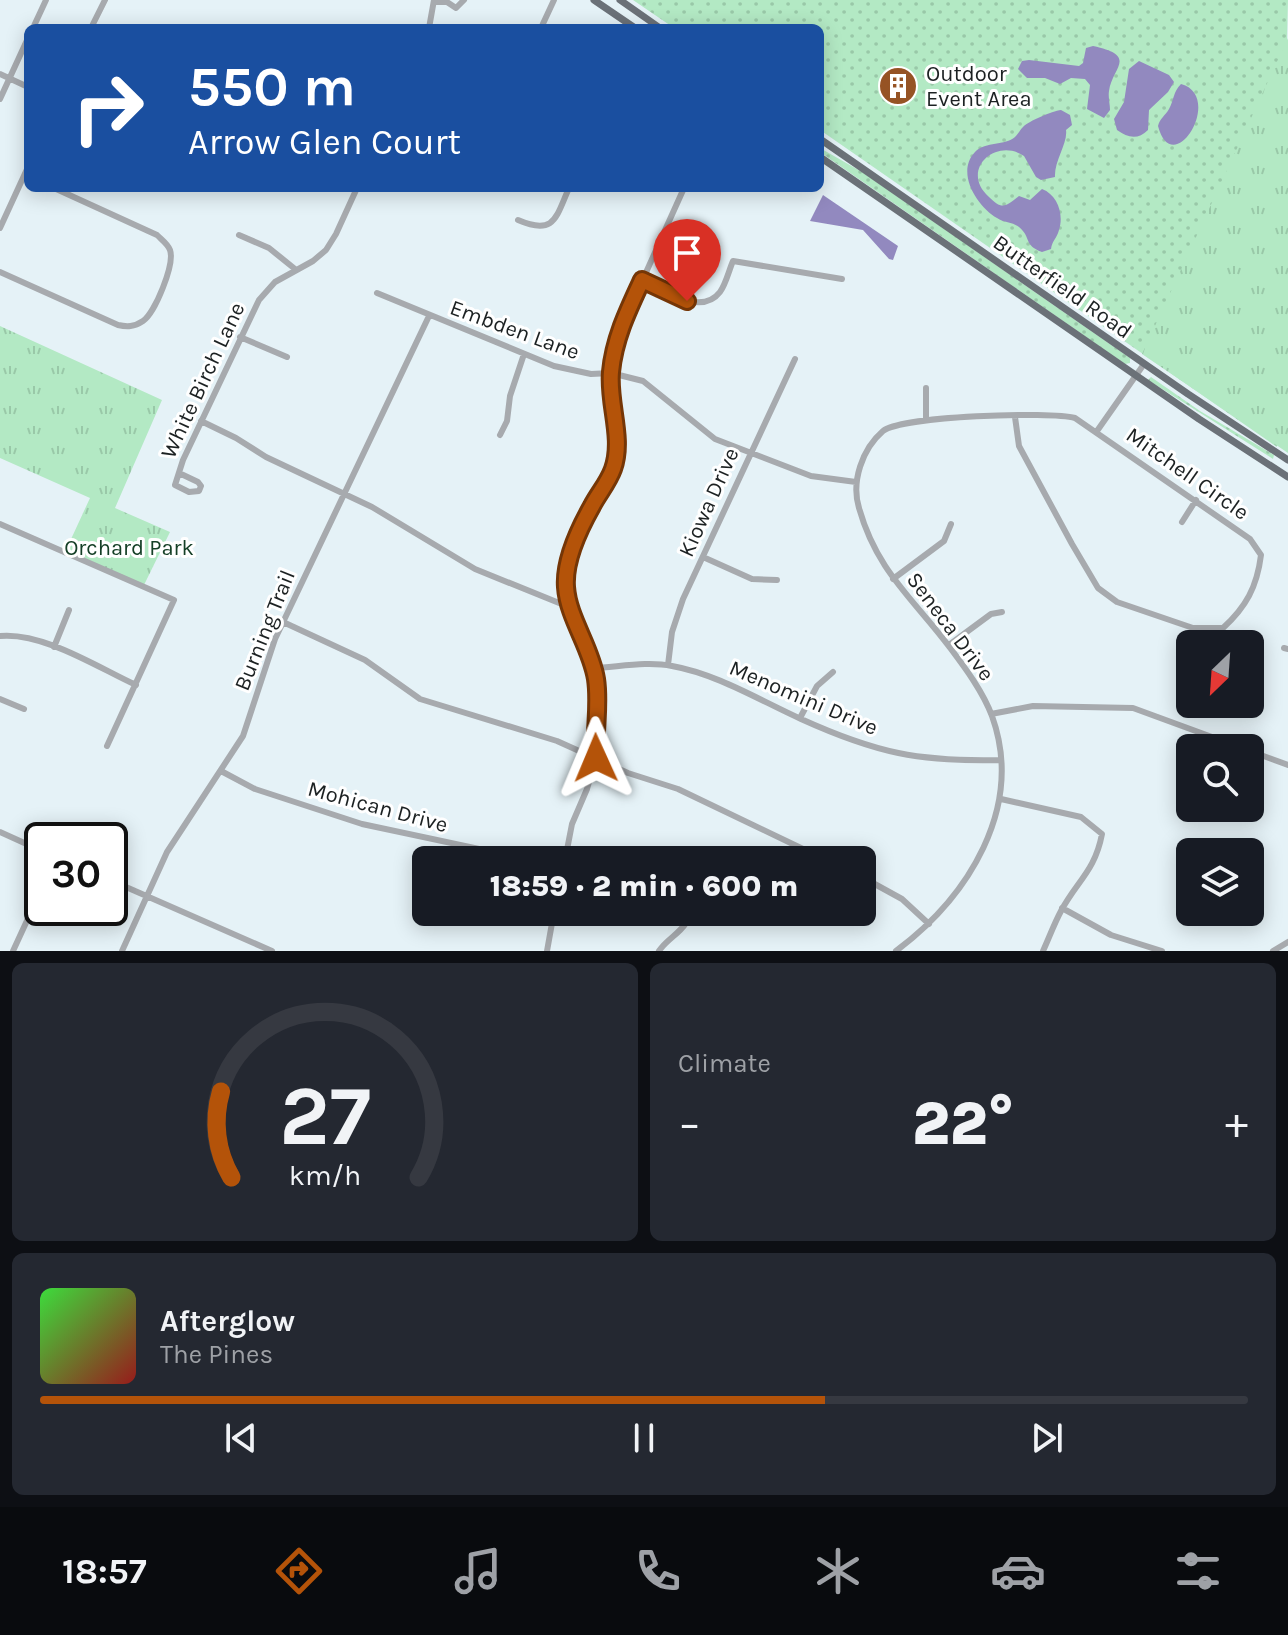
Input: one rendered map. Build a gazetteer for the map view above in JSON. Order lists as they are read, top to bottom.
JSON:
{
  "streets": {
    "main road": ["Butterfield Road"],
    "street": [
      "Embden Lane",
      "White Birch Lane",
      "Mitchell Circle",
      "Kiowa Drive",
      "Seneca Drive",
      "Burning Trail",
      "Menomini Drive",
      "Mohican Drive"
    ]
  },
  "crossings": [
    ["Embden Lane", "Kiowa Drive"],
    ["Embden Lane", "Seneca Drive"],
    ["Embden Lane", "Burning Trail"],
    ["Kiowa Drive", "Menomini Drive"],
    ["Seneca Drive", "Menomini Drive"],
    ["Burning Trail", "Mohican Drive"]
  ],
  "parks": ["Orchard Park"],
  "places": {
    "building": ["Outdoor Event Area"]
  },
  "north": "bottom left",
  "page": {
    "turn": ["550 m", "Arrow Glen Court"],
    "limit": "30",
    "trip": "18:59 · 2 min · 600 m",
    "tile": "Climate",
    "heat": ["−", "22°", "+"],
    "song": ["Afterglow", "The Pines"],
    "tabs": "18:57",
    "gauge": ["27", "km/h"]
  }
}
